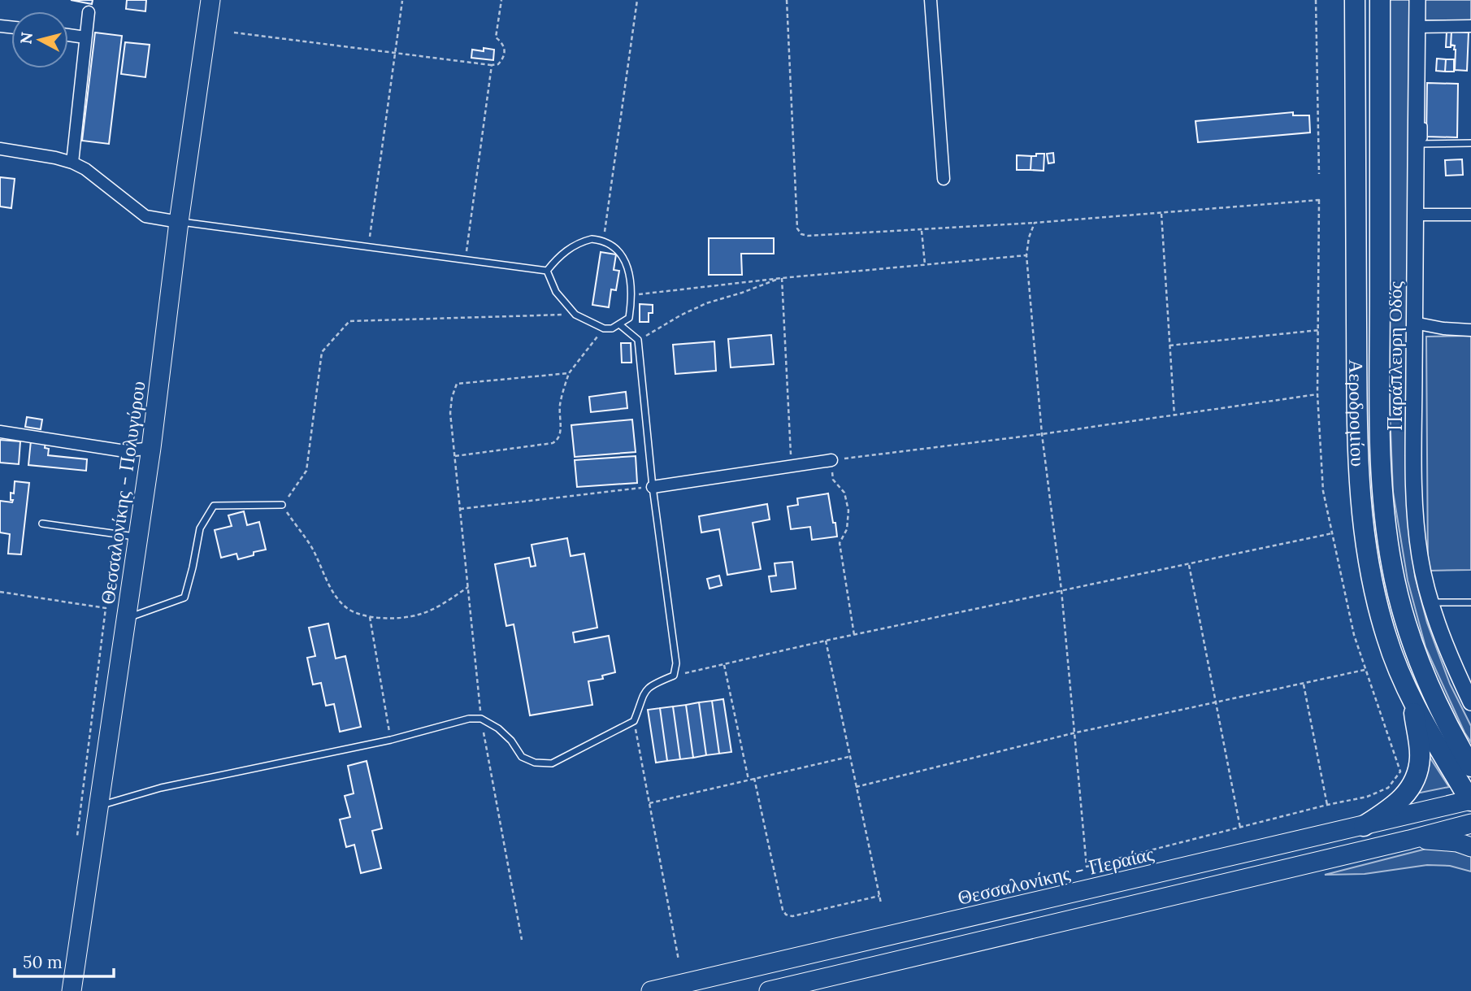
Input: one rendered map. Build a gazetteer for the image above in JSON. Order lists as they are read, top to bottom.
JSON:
{
  "streets": {
    "highway": ["Αεροδρομίου"],
    "main road": ["Θεσσαλονίκης - Πολυγύρου", "Θεσσαλονίκης - Περαίας"],
    "street": ["Παράπλευρη Οδός"]
  },
  "crossings": [
    ["Αεροδρομίου", "Θεσσαλονίκης - Περαίας"]
  ],
  "scale_bar": "50 m",
  "north": "left"
}
